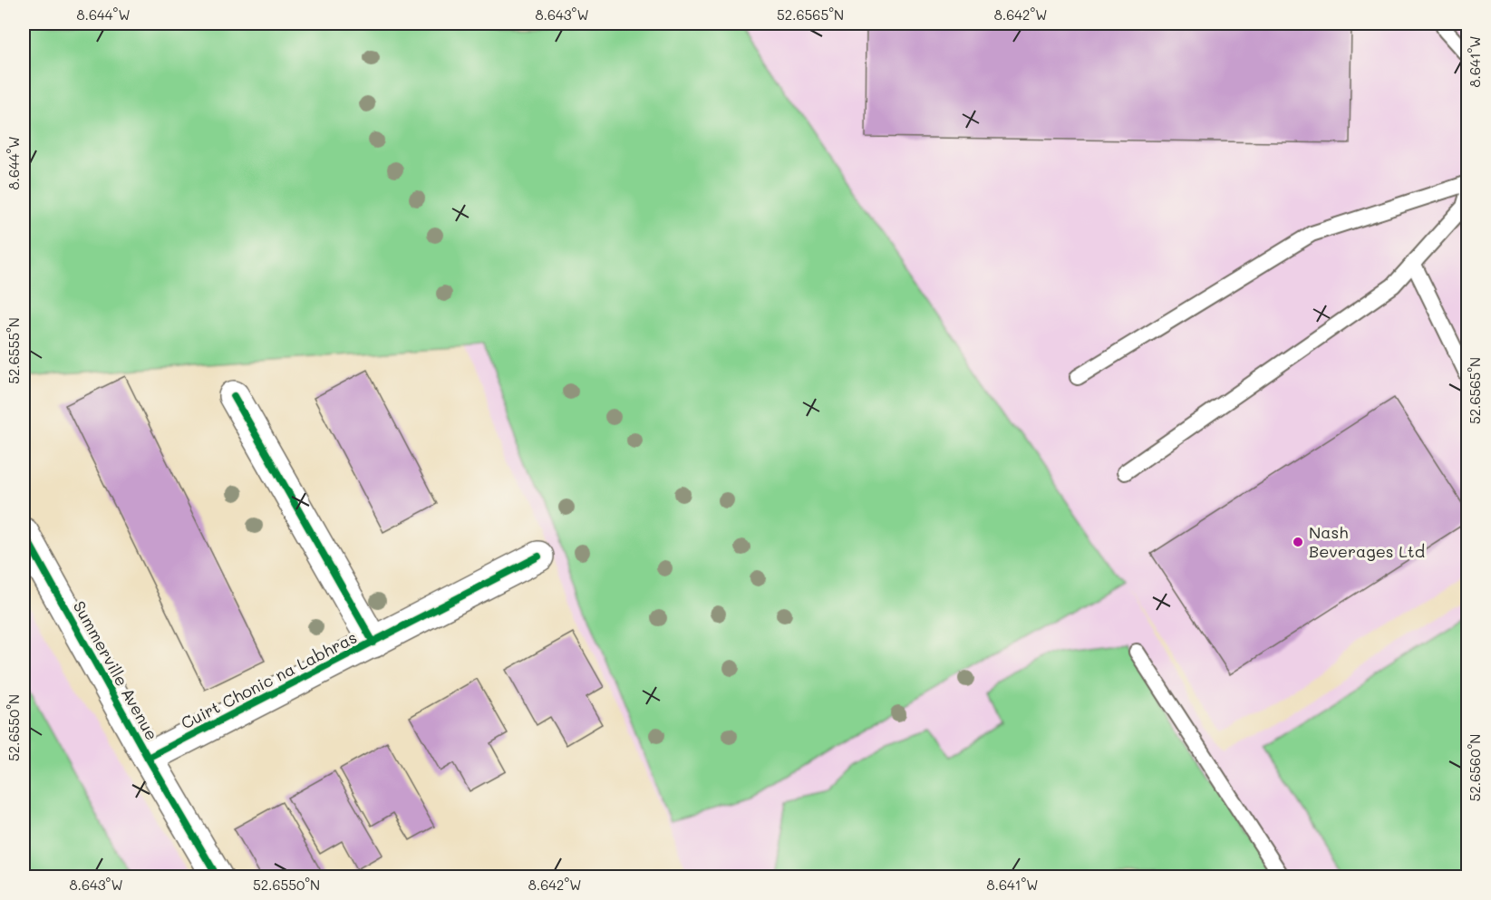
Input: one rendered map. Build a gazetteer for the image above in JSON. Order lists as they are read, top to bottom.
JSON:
{
  "streets": {
    "street": ["Summerville Avenue", "Cuirt Chonic na Labhras"]
  },
  "crossings": [
    ["Summerville Avenue", "Cuirt Chonic na Labhras"]
  ],
  "places": ["Nash Beverages Ltd"],
  "coordinates": [
    "8.644°W",
    "8.643°W",
    "52.6565°N",
    "8.642°W",
    "8.641°W",
    "52.6555°N",
    "52.6550°N",
    "52.6560°N"
  ]
}
